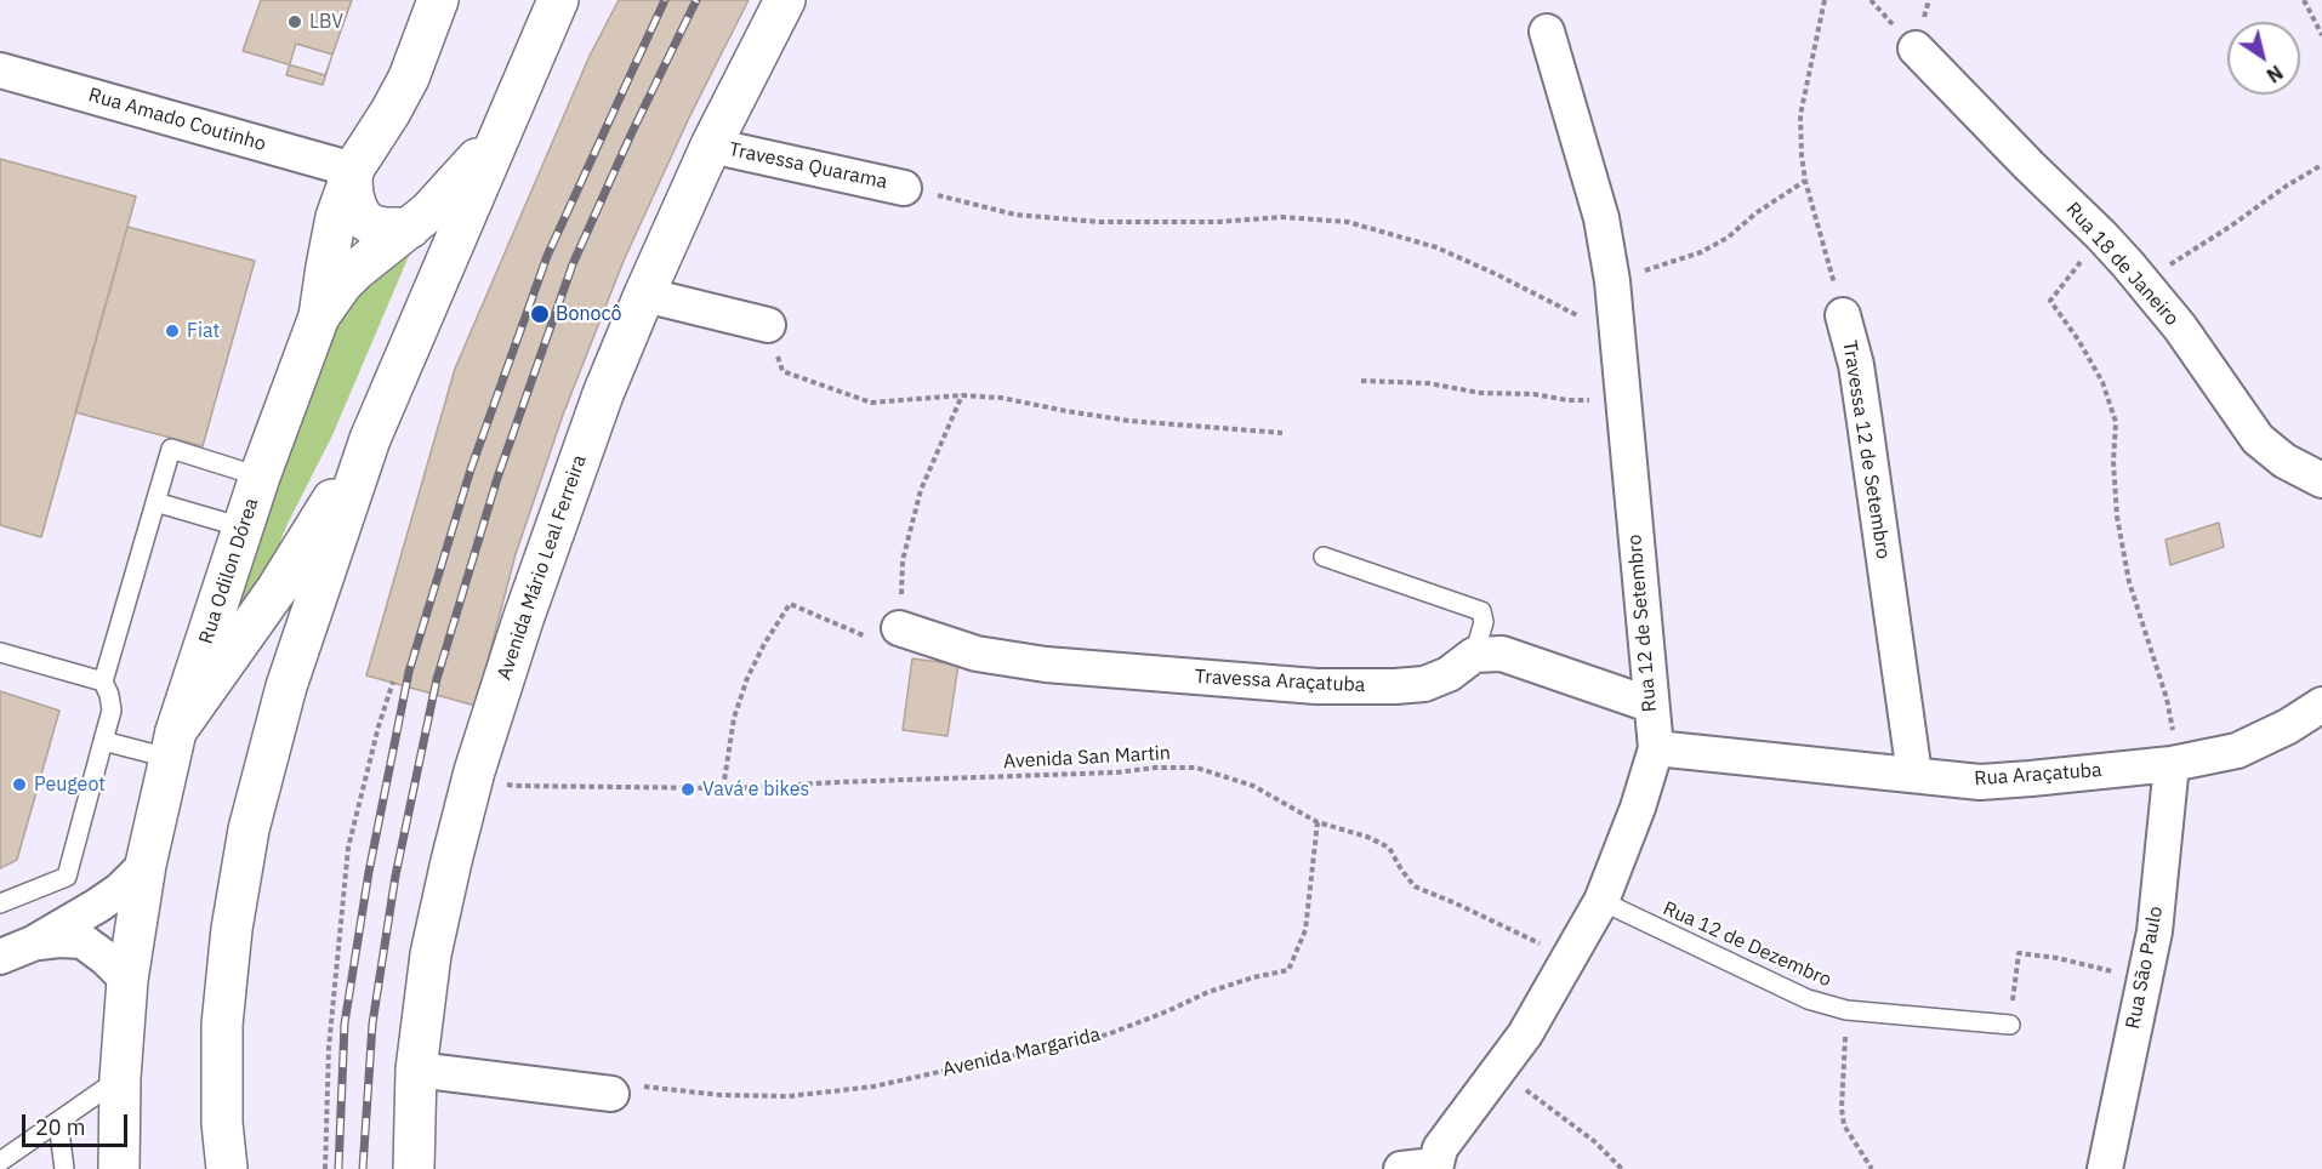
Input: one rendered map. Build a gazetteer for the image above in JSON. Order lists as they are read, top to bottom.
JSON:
{
  "streets": {
    "main road": ["Avenida Mário Leal Ferreira", "Rua Odilon Dórea"],
    "street": [
      "Rua Amado Coutinho",
      "Travessa Quarama",
      "Rua 18 de Janeiro",
      "Travessa 12 de Setembro",
      "Rua 12 de Setembro",
      "Travessa Araçatuba",
      "Rua Araçatuba",
      "Rua São Paulo"
    ],
    "lane": ["Rua 12 de Dezembro"],
    "path": ["Avenida San Martin", "Avenida Margarida"]
  },
  "crossings": [
    ["Rua Amado Coutinho", "Rua Odilon Dórea"],
    ["Travessa Quarama", "Avenida Mário Leal Ferreira"],
    ["Travessa 12 de Setembro", "Rua Araçatuba"],
    ["Rua 12 de Setembro", "Avenida San Martin"],
    ["Rua 12 de Setembro", "Rua Araçatuba"],
    ["Rua 12 de Setembro", "Rua 12 de Dezembro"],
    ["Avenida San Martin", "Avenida Margarida"],
    ["Rua Araçatuba", "Rua São Paulo"]
  ],
  "places": [
    "LBV",
    "Bonocô",
    "Fiat",
    "Peugeot",
    "Vavá e bikes"
  ],
  "scale_bar": "20 m",
  "north": "bottom right"
}
